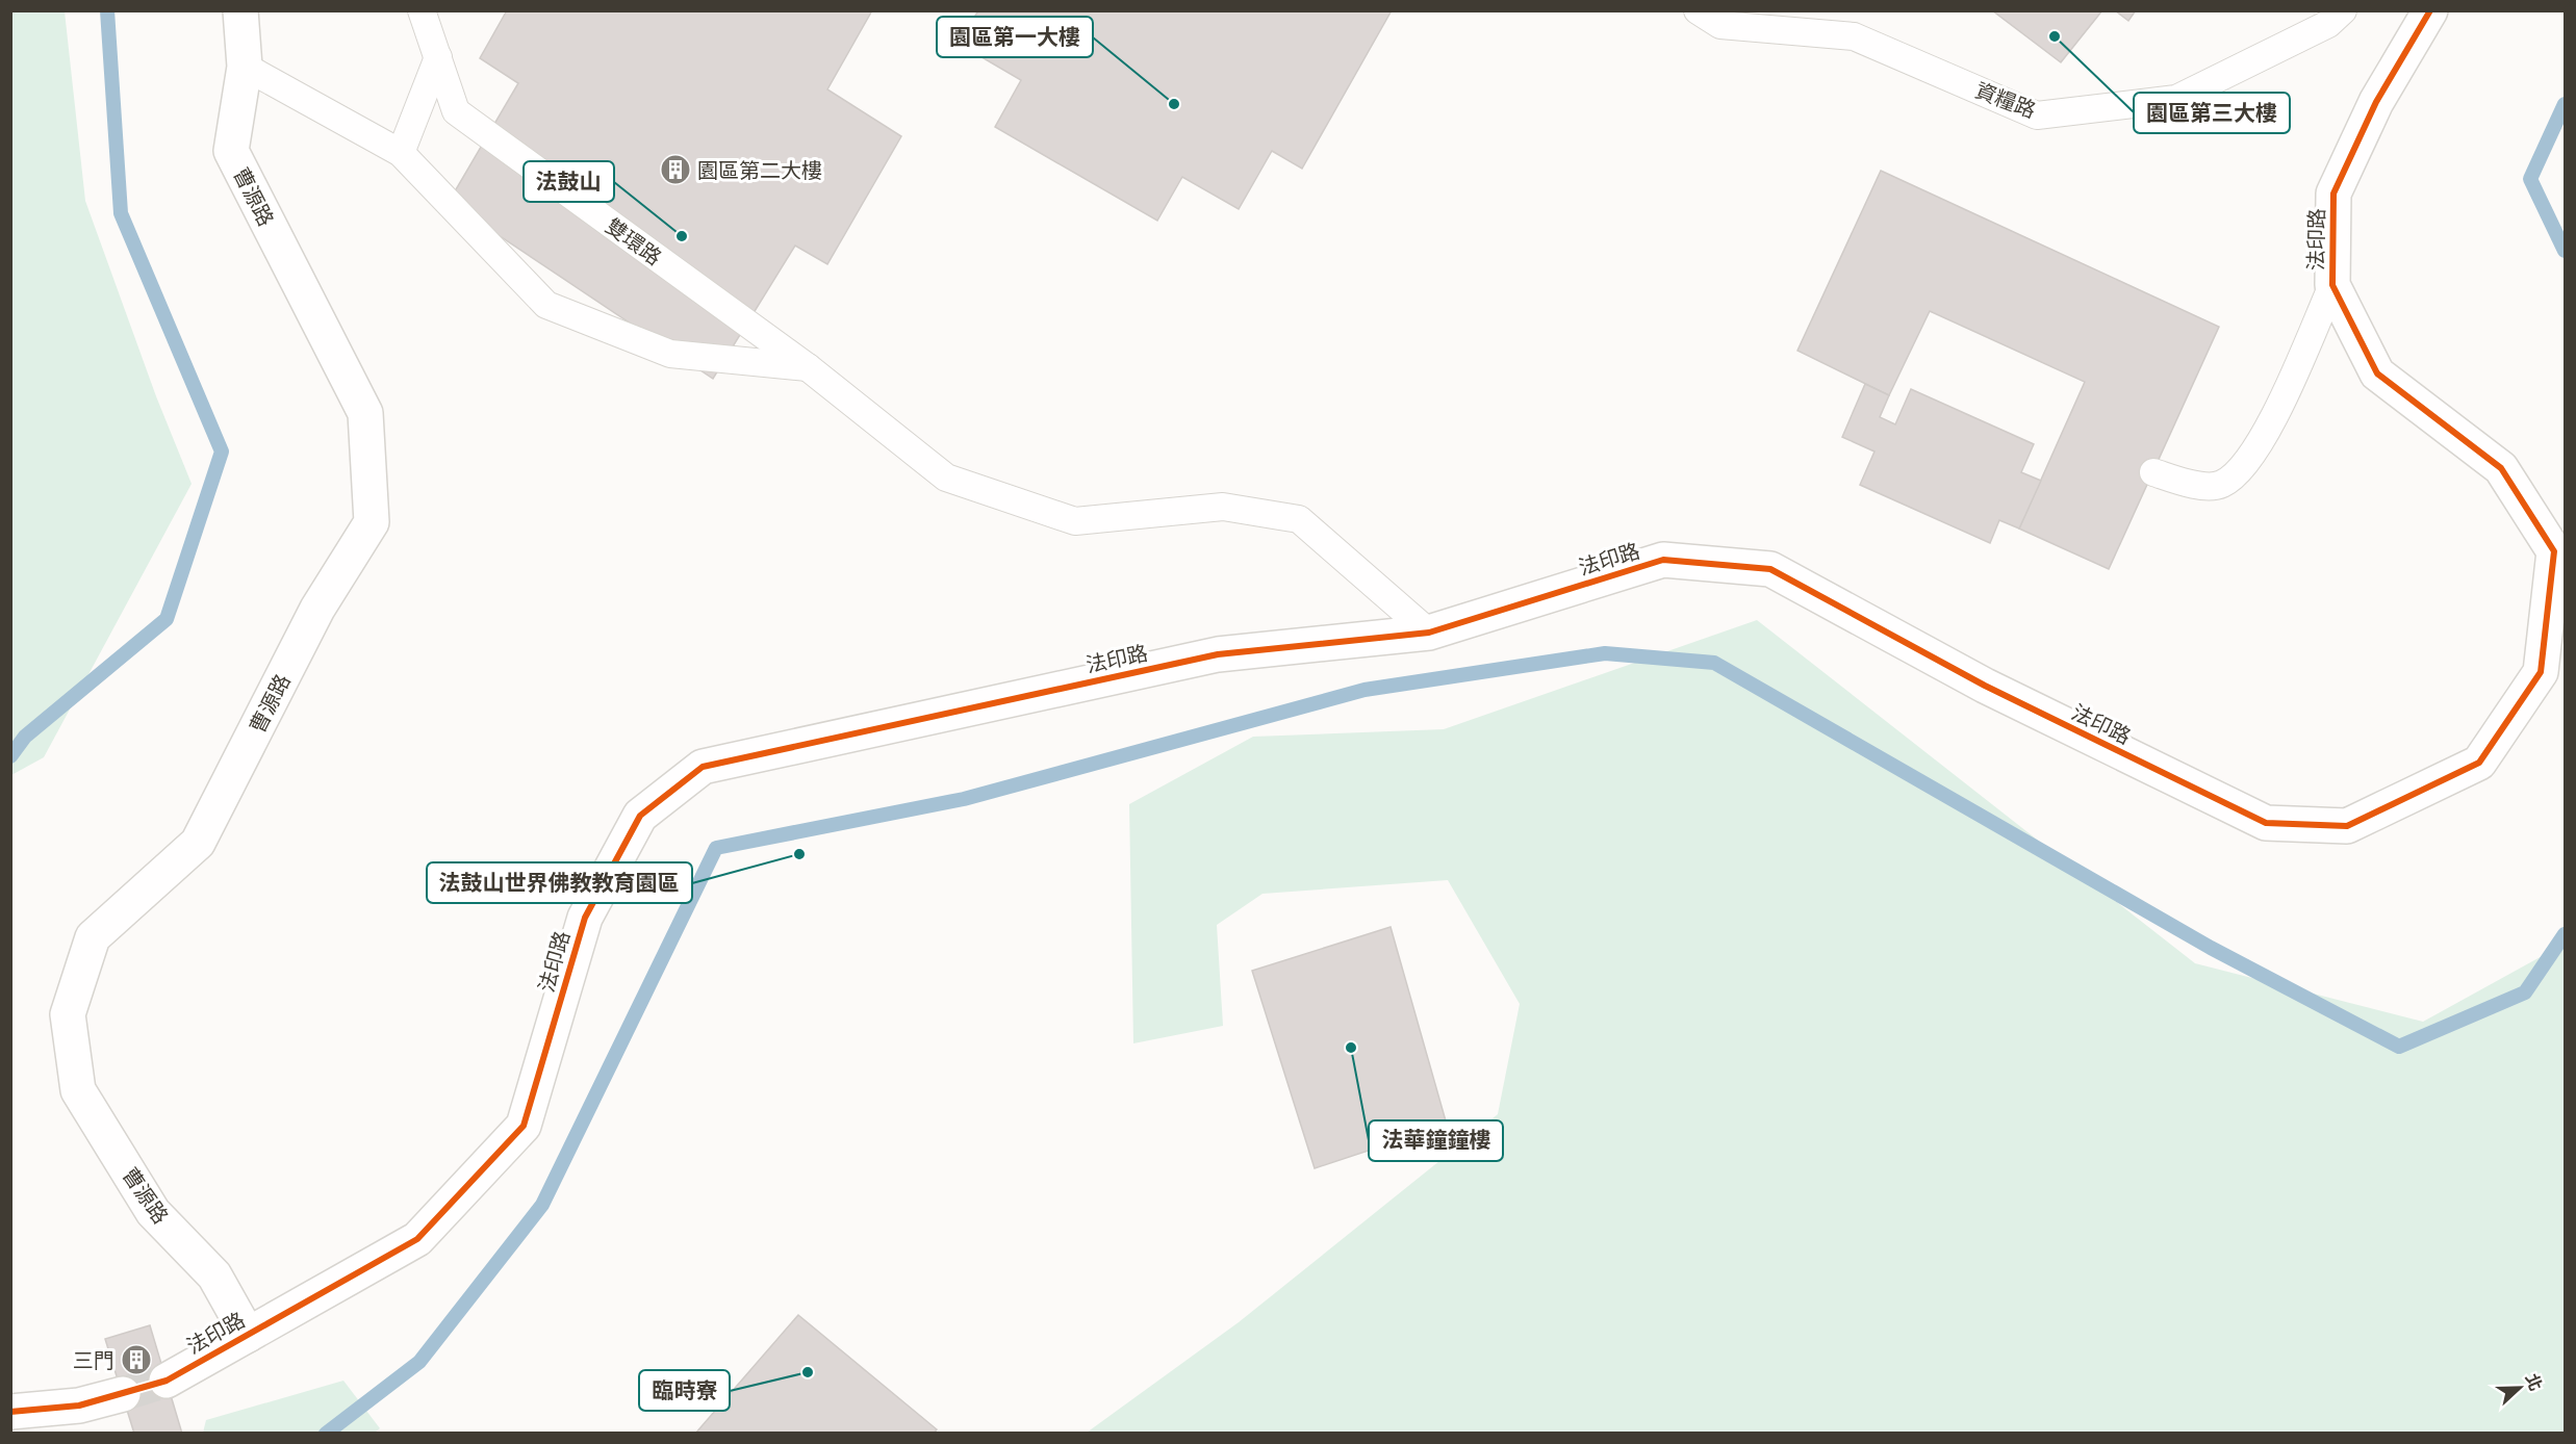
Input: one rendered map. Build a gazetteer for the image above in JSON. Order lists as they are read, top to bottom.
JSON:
{
  "streets": {
    "street": ["曹源路", "法印路"],
    "lane": ["資糧路", "雙環路"]
  },
  "crossings": [
    ["曹源路", "法印路"],
    ["法印路", "雙環路"]
  ],
  "places": {
    "other": [
      "園區第三大樓",
      "園區第一大樓",
      "法鼓山",
      "法鼓山世界佛教教育園區",
      "法華鐘鐘樓",
      "臨時寮"
    ],
    "building": ["園區第二大樓", "三門"]
  },
  "north": "right"
}
